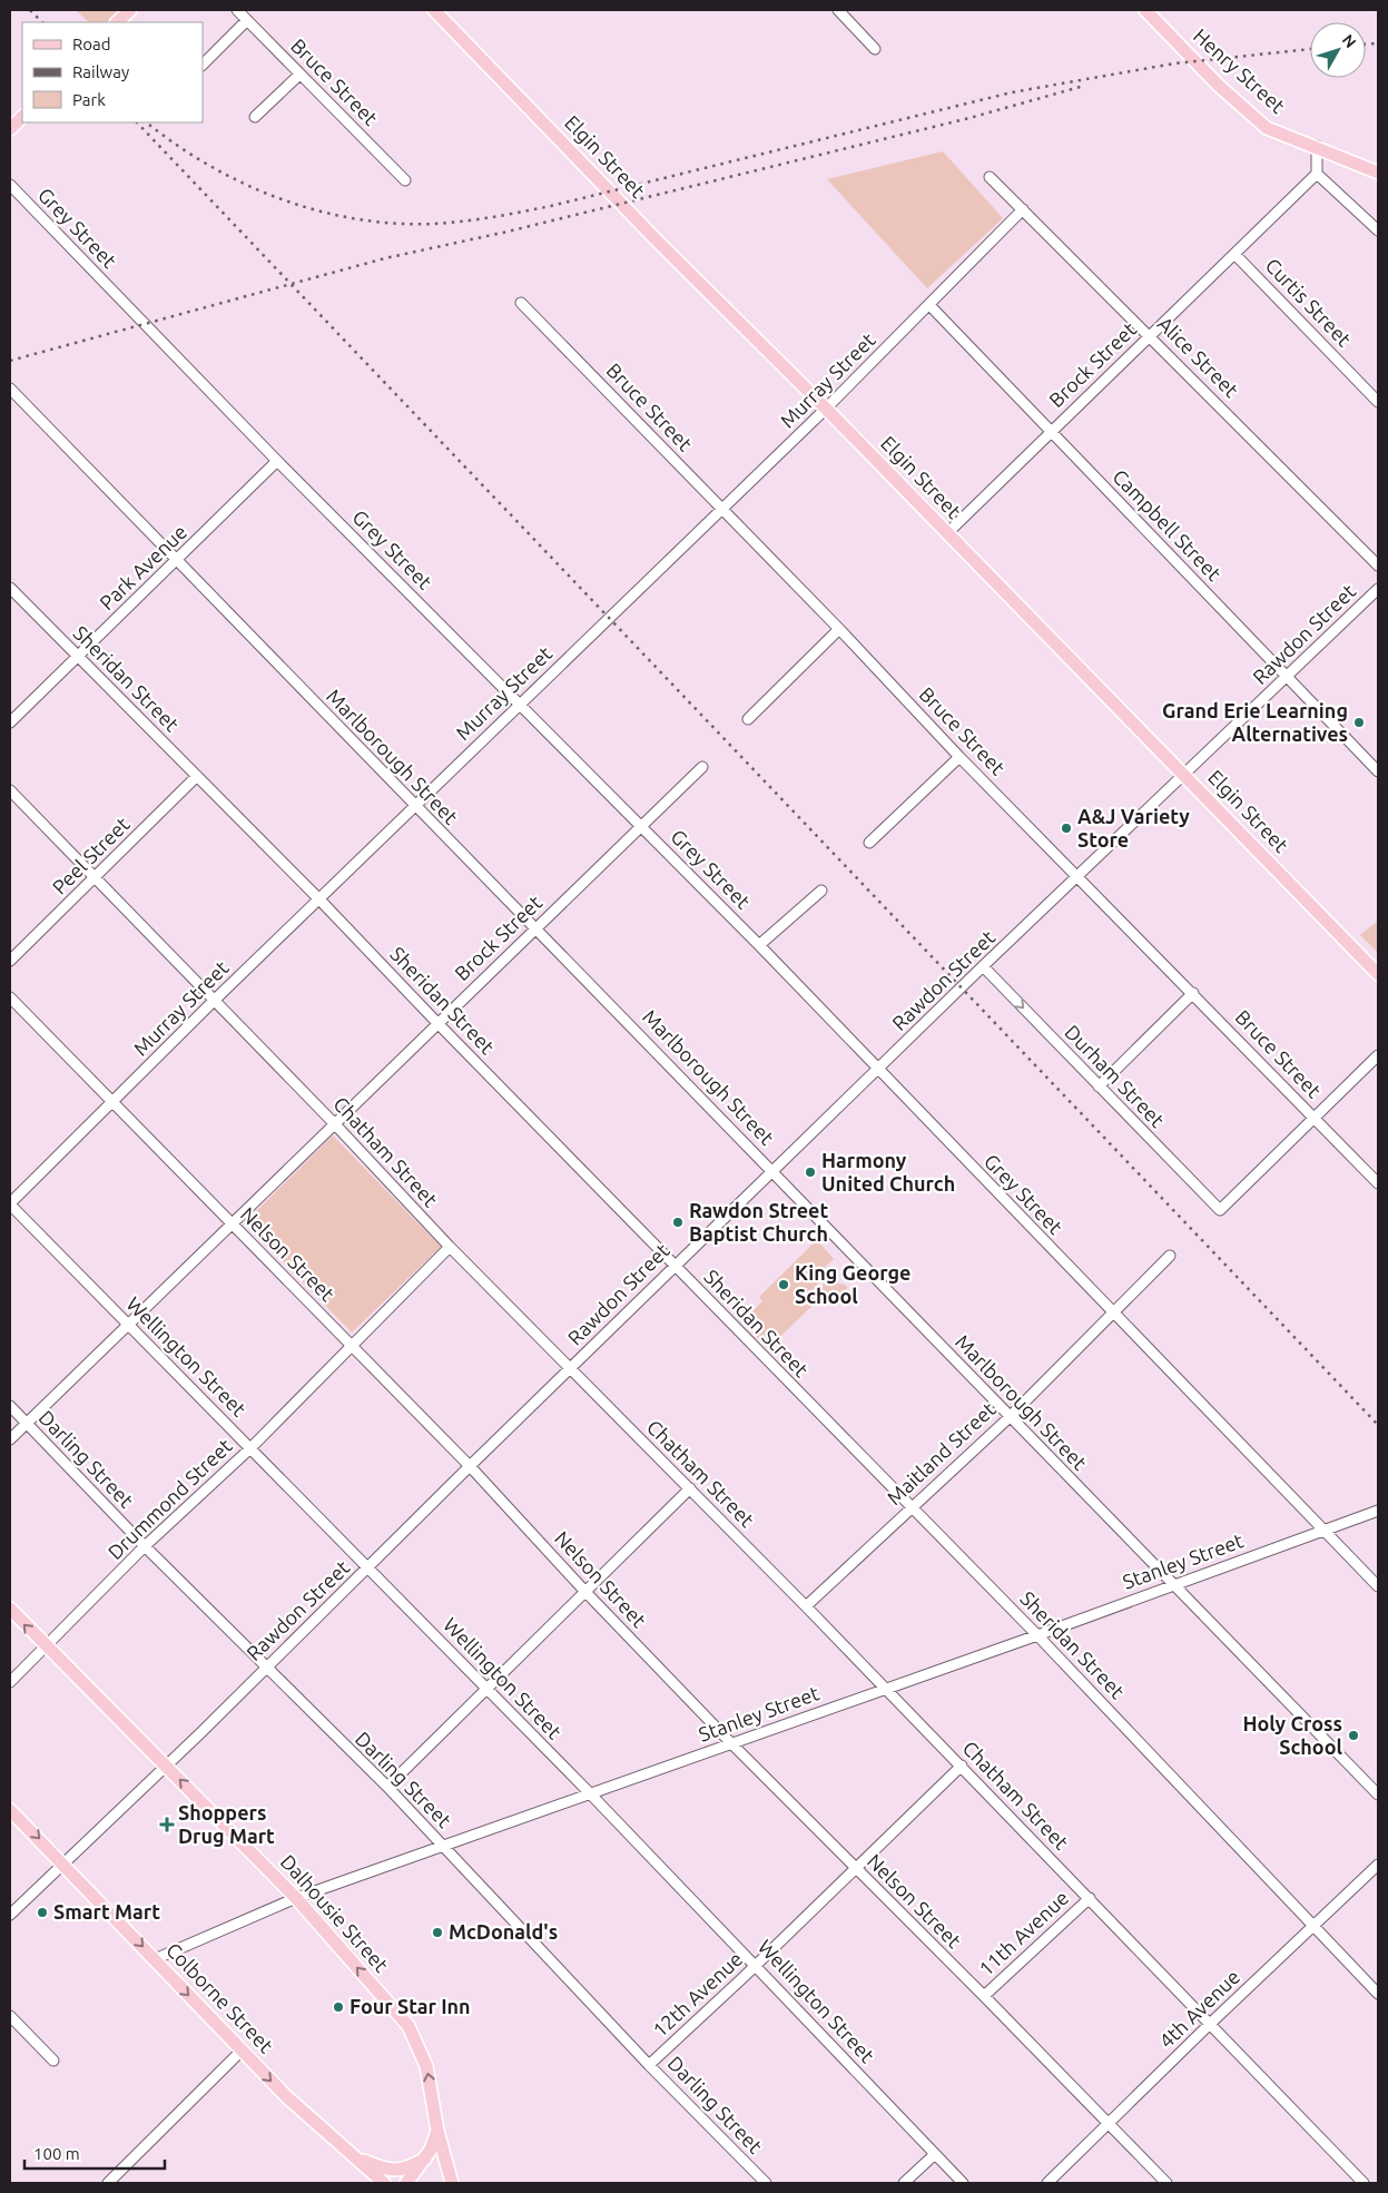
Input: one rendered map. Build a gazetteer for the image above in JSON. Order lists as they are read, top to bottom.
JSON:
{
  "streets": {
    "main road": [
      "Henry Street",
      "Elgin Street",
      "Dalhousie Street",
      "Colborne Street"
    ],
    "street": [
      "Bruce Street",
      "Grey Street",
      "Curtis Street",
      "Alice Street",
      "Brock Street",
      "Murray Street",
      "Campbell Street",
      "Park Avenue",
      "Rawdon Street",
      "Sheridan Street",
      "Marlborough Street",
      "Peel Street",
      "Durham Street",
      "Chatham Street",
      "Nelson Street",
      "Wellington Street",
      "Maitland Street",
      "Darling Street",
      "Drummond Street",
      "Stanley Street",
      "11th Avenue",
      "12th Avenue",
      "4th Avenue"
    ]
  },
  "crossings": [
    ["Bruce Street", "Murray Street"],
    ["Bruce Street", "Rawdon Street"],
    ["Bruce Street", "Durham Street"],
    ["Elgin Street", "Brock Street"],
    ["Elgin Street", "Murray Street"],
    ["Elgin Street", "Rawdon Street"],
    ["Grey Street", "Brock Street"],
    ["Grey Street", "Murray Street"],
    ["Grey Street", "Park Avenue"],
    ["Grey Street", "Rawdon Street"],
    ["Grey Street", "Maitland Street"],
    ["Grey Street", "Stanley Street"],
    ["Curtis Street", "Brock Street"],
    ["Alice Street", "Brock Street"],
    ["Alice Street", "Murray Street"],
    ["Brock Street", "Campbell Street"],
    ["Brock Street", "Sheridan Street"],
    ["Brock Street", "Marlborough Street"],
    ["Brock Street", "Chatham Street"],
    ["Brock Street", "Nelson Street"],
    ["Brock Street", "Wellington Street"],
    ["Brock Street", "Darling Street"],
    ["Murray Street", "Campbell Street"],
    ["Murray Street", "Sheridan Street"],
    ["Murray Street", "Marlborough Street"],
    ["Murray Street", "Chatham Street"],
    ["Murray Street", "Nelson Street"],
    ["Murray Street", "Wellington Street"],
    ["Campbell Street", "Rawdon Street"],
    ["Park Avenue", "Sheridan Street"],
    ["Park Avenue", "Marlborough Street"],
    ["Rawdon Street", "Sheridan Street"],
    ["Rawdon Street", "Marlborough Street"],
    ["Rawdon Street", "Durham Street"],
    ["Rawdon Street", "Chatham Street"],
    ["Rawdon Street", "Nelson Street"],
    ["Rawdon Street", "Wellington Street"],
    ["Rawdon Street", "Darling Street"],
    ["Rawdon Street", "Dalhousie Street"],
    ["Rawdon Street", "Colborne Street"],
    ["Sheridan Street", "Peel Street"],
    ["Sheridan Street", "Maitland Street"],
    ["Sheridan Street", "Stanley Street"],
    ["Sheridan Street", "4th Avenue"],
    ["Marlborough Street", "Maitland Street"],
    ["Marlborough Street", "Stanley Street"],
    ["Peel Street", "Chatham Street"],
    ["Chatham Street", "Maitland Street"],
    ["Chatham Street", "Drummond Street"],
    ["Chatham Street", "Stanley Street"],
    ["Chatham Street", "11th Avenue"],
    ["Chatham Street", "12th Avenue"],
    ["Chatham Street", "4th Avenue"],
    ["Nelson Street", "Drummond Street"],
    ["Nelson Street", "Stanley Street"],
    ["Nelson Street", "11th Avenue"],
    ["Nelson Street", "12th Avenue"],
    ["Nelson Street", "4th Avenue"],
    ["Wellington Street", "Drummond Street"],
    ["Wellington Street", "Stanley Street"],
    ["Wellington Street", "12th Avenue"],
    ["Darling Street", "Drummond Street"],
    ["Darling Street", "Stanley Street"],
    ["Darling Street", "12th Avenue"],
    ["Drummond Street", "Dalhousie Street"],
    ["Stanley Street", "Dalhousie Street"],
    ["Stanley Street", "Colborne Street"]
  ],
  "one_way": ["Durham Street", "Dalhousie Street", "Colborne Street"],
  "places": {
    "other": [
      "Grand Erie Learning Alternatives",
      "A&J Variety Store",
      "Harmony United Church",
      "Rawdon Street Baptist Church",
      "King George School",
      "Holy Cross School",
      "Smart Mart",
      "McDonald's",
      "Four Star Inn"
    ],
    "health": ["Shoppers Drug Mart"]
  },
  "legend": ["Road", "Railway", "Park"],
  "scale_bar": "100 m",
  "north": "top right"
}
